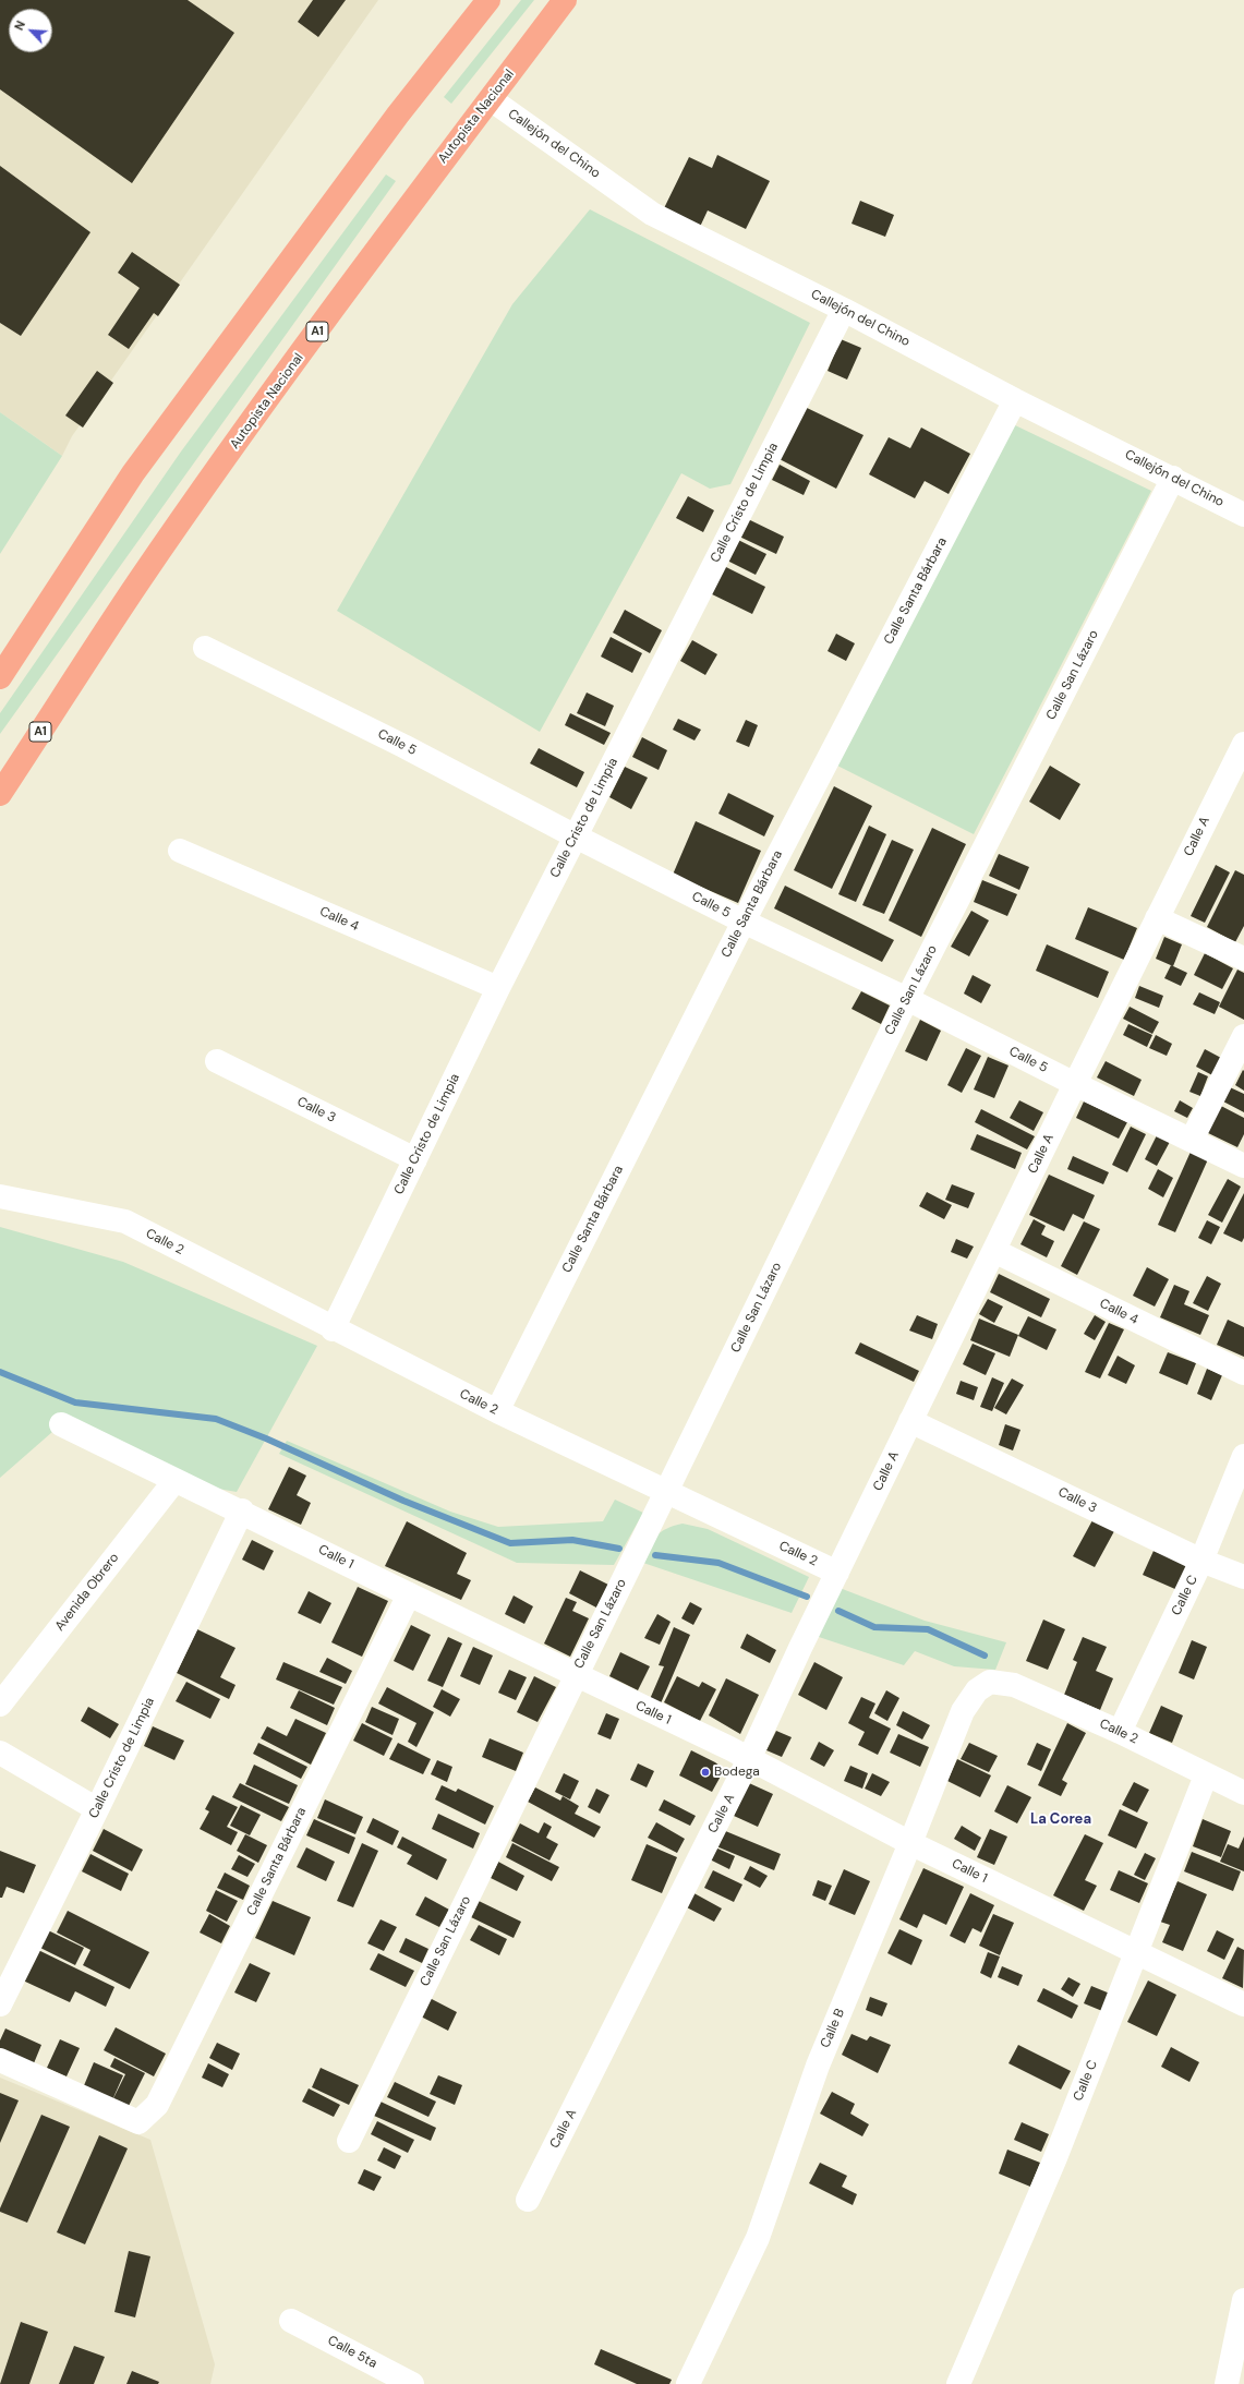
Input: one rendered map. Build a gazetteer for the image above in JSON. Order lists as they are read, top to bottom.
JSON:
{
  "streets": {
    "highway": ["Autopista Nacional", "A1"],
    "street": [
      "Callejón del Chino",
      "Calle Cristo de Limpia",
      "Calle Santa Bárbara",
      "Calle San Lázaro",
      "Calle 5",
      "Calle A",
      "Calle 4",
      "Calle 3",
      "Calle 2",
      "Calle 1",
      "Avenida Obrero",
      "Calle C",
      "Calle B",
      "Calle 5ta"
    ]
  },
  "crossings": [
    ["Autopista Nacional", "Callejón del Chino"],
    ["Callejón del Chino", "Calle Cristo de Limpia"],
    ["Callejón del Chino", "Calle Santa Bárbara"],
    ["Callejón del Chino", "Calle San Lázaro"],
    ["Calle Cristo de Limpia", "Calle 5"],
    ["Calle Cristo de Limpia", "Calle 4"],
    ["Calle Cristo de Limpia", "Calle 3"],
    ["Calle Cristo de Limpia", "Calle 2"],
    ["Calle Cristo de Limpia", "Calle 1"],
    ["Calle Santa Bárbara", "Calle 5"],
    ["Calle Santa Bárbara", "Calle 2"],
    ["Calle Santa Bárbara", "Calle 1"],
    ["Calle San Lázaro", "Calle 5"],
    ["Calle San Lázaro", "Calle 2"],
    ["Calle San Lázaro", "Calle 1"],
    ["Calle 5", "Calle A"],
    ["Calle A", "Calle 4"],
    ["Calle A", "Calle 3"],
    ["Calle A", "Calle 2"],
    ["Calle A", "Calle 1"],
    ["Calle 3", "Calle C"],
    ["Calle 2", "Calle C"],
    ["Calle 2", "Calle B"],
    ["Calle 1", "Avenida Obrero"],
    ["Calle 1", "Calle C"],
    ["Calle 1", "Calle B"]
  ],
  "districts": ["La Corea"],
  "places": ["Bodega"],
  "north": "top left"
}
